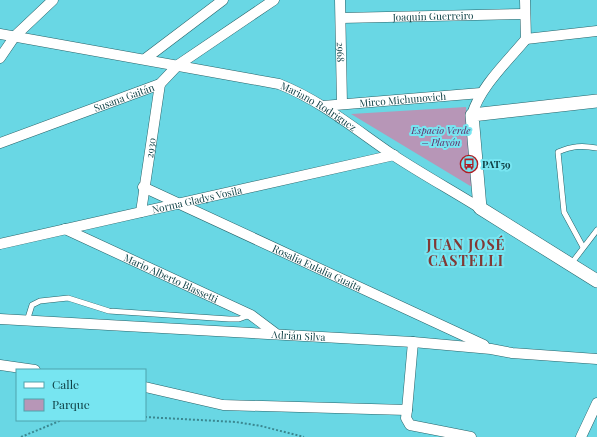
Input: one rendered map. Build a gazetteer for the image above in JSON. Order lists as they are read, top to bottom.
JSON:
{
  "streets": {
    "street": [
      "Joaquín Guerreiro",
      "2968",
      "Susana Gaitán",
      "Mirco Michunovich",
      "Mariano Rodríguez",
      "2930",
      "Norma Gladys Vosila",
      "Rosalia Eulalia Guaita",
      "Mario Alberto Blassetti",
      "Adrián Silva"
    ]
  },
  "crossings": [
    ["Joaquín Guerreiro", "2968"],
    ["2968", "Mirco Michunovich"],
    ["Susana Gaitán", "Mariano Rodríguez"],
    ["Susana Gaitán", "2930"],
    ["Mirco Michunovich", "Mariano Rodríguez"],
    ["Mariano Rodríguez", "Norma Gladys Vosila"],
    ["2930", "Norma Gladys Vosila"],
    ["2930", "Rosalia Eulalia Guaita"],
    ["Norma Gladys Vosila", "Rosalia Eulalia Guaita"],
    ["Norma Gladys Vosila", "Mario Alberto Blassetti"],
    ["Rosalia Eulalia Guaita", "Adrián Silva"],
    ["Mario Alberto Blassetti", "Adrián Silva"]
  ],
  "districts": ["JUAN JOSÉ CASTELLI"],
  "parks": ["Espacio Verde – Playón"],
  "places": {
    "bus stop": ["PAT59"]
  },
  "legend": ["Calle", "Parque"]
}
